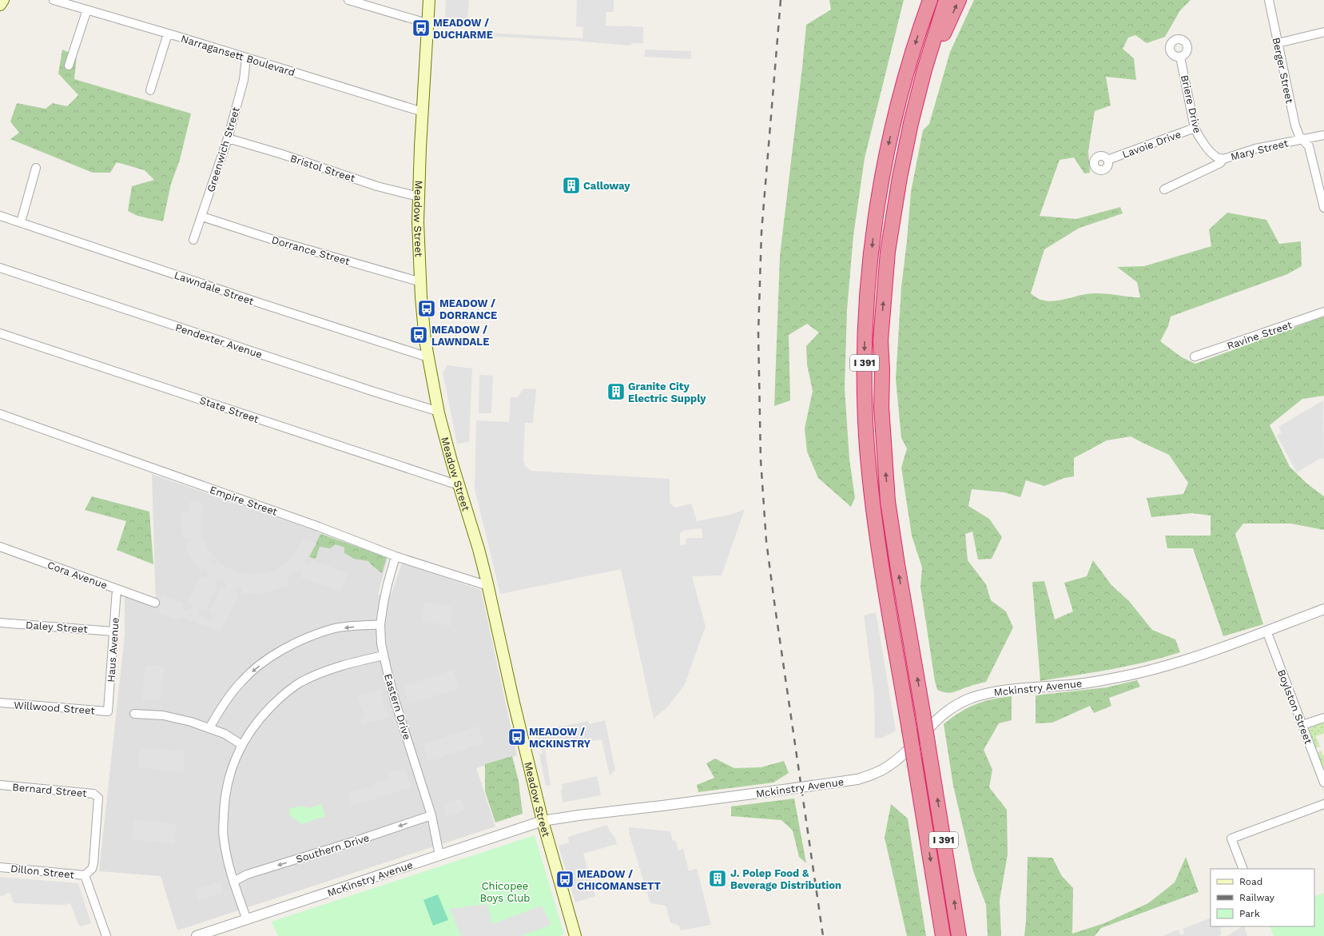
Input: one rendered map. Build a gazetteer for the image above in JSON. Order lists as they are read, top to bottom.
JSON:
{
  "streets": {
    "highway": ["I 391"],
    "main road": ["Meadow Street"],
    "street": [
      "Narragansett Boulevard",
      "Berger Street",
      "Briere Drive",
      "Lavoie Drive",
      "Greenwich Street",
      "Mary Street",
      "Bristol Street",
      "Dorrance Street",
      "Lawndale Street",
      "Ravine Street",
      "Pendexter Avenue",
      "State Street",
      "Empire Street",
      "Cora Avenue",
      "Daley Street",
      "Haus Avenue",
      "Mckinstry Avenue",
      "Eastern Drive",
      "Boylston Street",
      "Willwood Street",
      "Bernard Street",
      "Southern Drive",
      "Dillon Street",
      "McKinstry Avenue"
    ]
  },
  "crossings": [
    ["Narragansett Boulevard", "Greenwich Street"],
    ["Narragansett Boulevard", "Meadow Street"],
    ["Berger Street", "Mary Street"],
    ["Briere Drive", "Lavoie Drive"],
    ["Briere Drive", "Mary Street"],
    ["Greenwich Street", "Bristol Street"],
    ["Greenwich Street", "Dorrance Street"],
    ["Bristol Street", "Meadow Street"],
    ["Meadow Street", "Dorrance Street"],
    ["Meadow Street", "Lawndale Street"],
    ["Meadow Street", "Pendexter Avenue"],
    ["Meadow Street", "State Street"],
    ["Meadow Street", "Empire Street"],
    ["Meadow Street", "Mckinstry Avenue"],
    ["Meadow Street", "McKinstry Avenue"],
    ["Empire Street", "Eastern Drive"],
    ["Cora Avenue", "Haus Avenue"],
    ["Daley Street", "Haus Avenue"],
    ["Haus Avenue", "Willwood Street"],
    ["Mckinstry Avenue", "Boylston Street"],
    ["Mckinstry Avenue", "McKinstry Avenue"],
    ["Eastern Drive", "Southern Drive"],
    ["Eastern Drive", "McKinstry Avenue"],
    ["Bernard Street", "Dillon Street"]
  ],
  "one_way": ["Southern Drive"],
  "parks": ["Chicopee Boys Club"],
  "places": {
    "bus stop": [
      "MEADOW / DUCHARME",
      "MEADOW / DORRANCE",
      "MEADOW / LAWNDALE",
      "MEADOW / MCKINSTRY",
      "MEADOW / CHICOMANSETT"
    ],
    "building": ["Calloway", "Granite City Electric Supply", "J. Polep Food & Beverage Distribution"]
  },
  "legend": ["Road", "Railway", "Park"]
}
